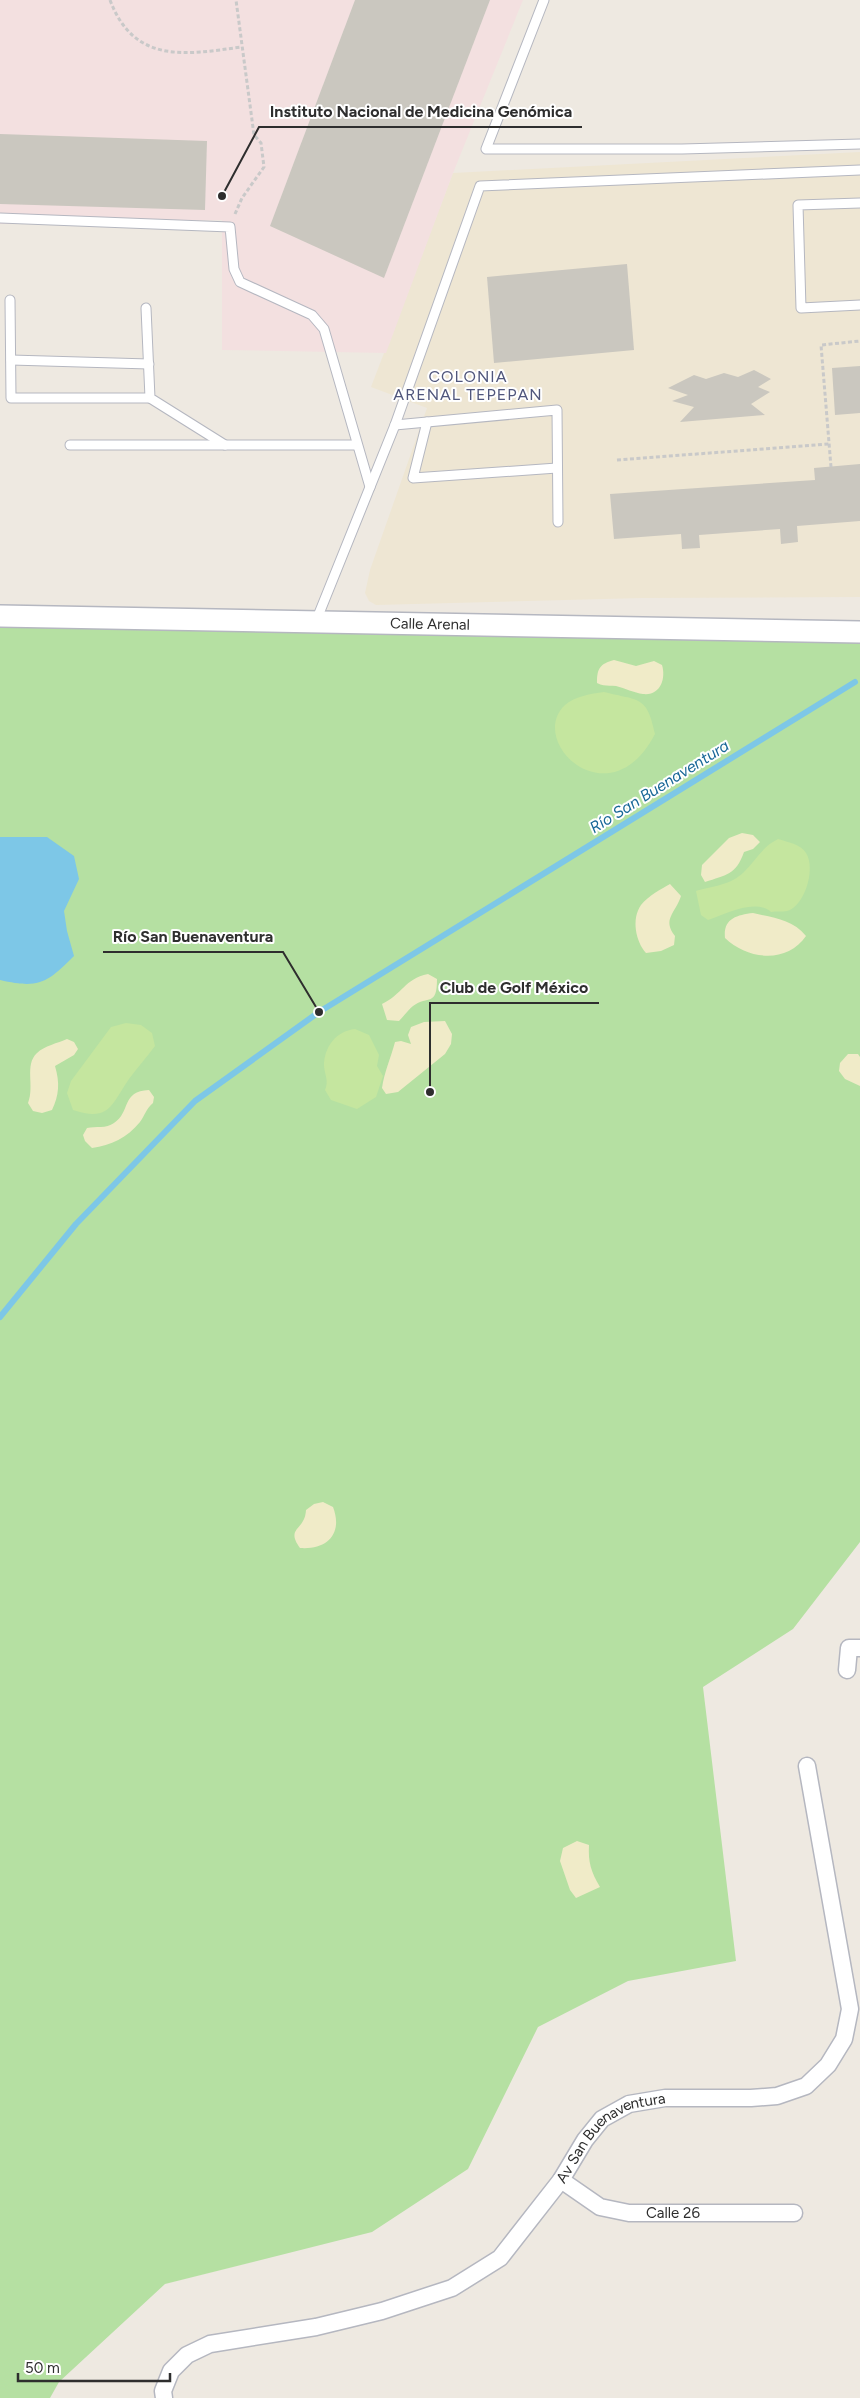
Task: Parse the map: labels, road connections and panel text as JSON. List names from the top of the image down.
{
  "streets": {
    "street": ["Calle Arenal", "Av San Buenaventura", "Calle 26"]
  },
  "crossings": [
    ["Av San Buenaventura", "Calle 26"]
  ],
  "districts": ["COLONIA ARENAL TEPEPAN"],
  "water": ["Río San Buenaventura"],
  "places": ["Instituto Nacional de Medicina Genómica", "Río San Buenaventura", "Club de Golf México"],
  "scale_bar": "50 m"
}
